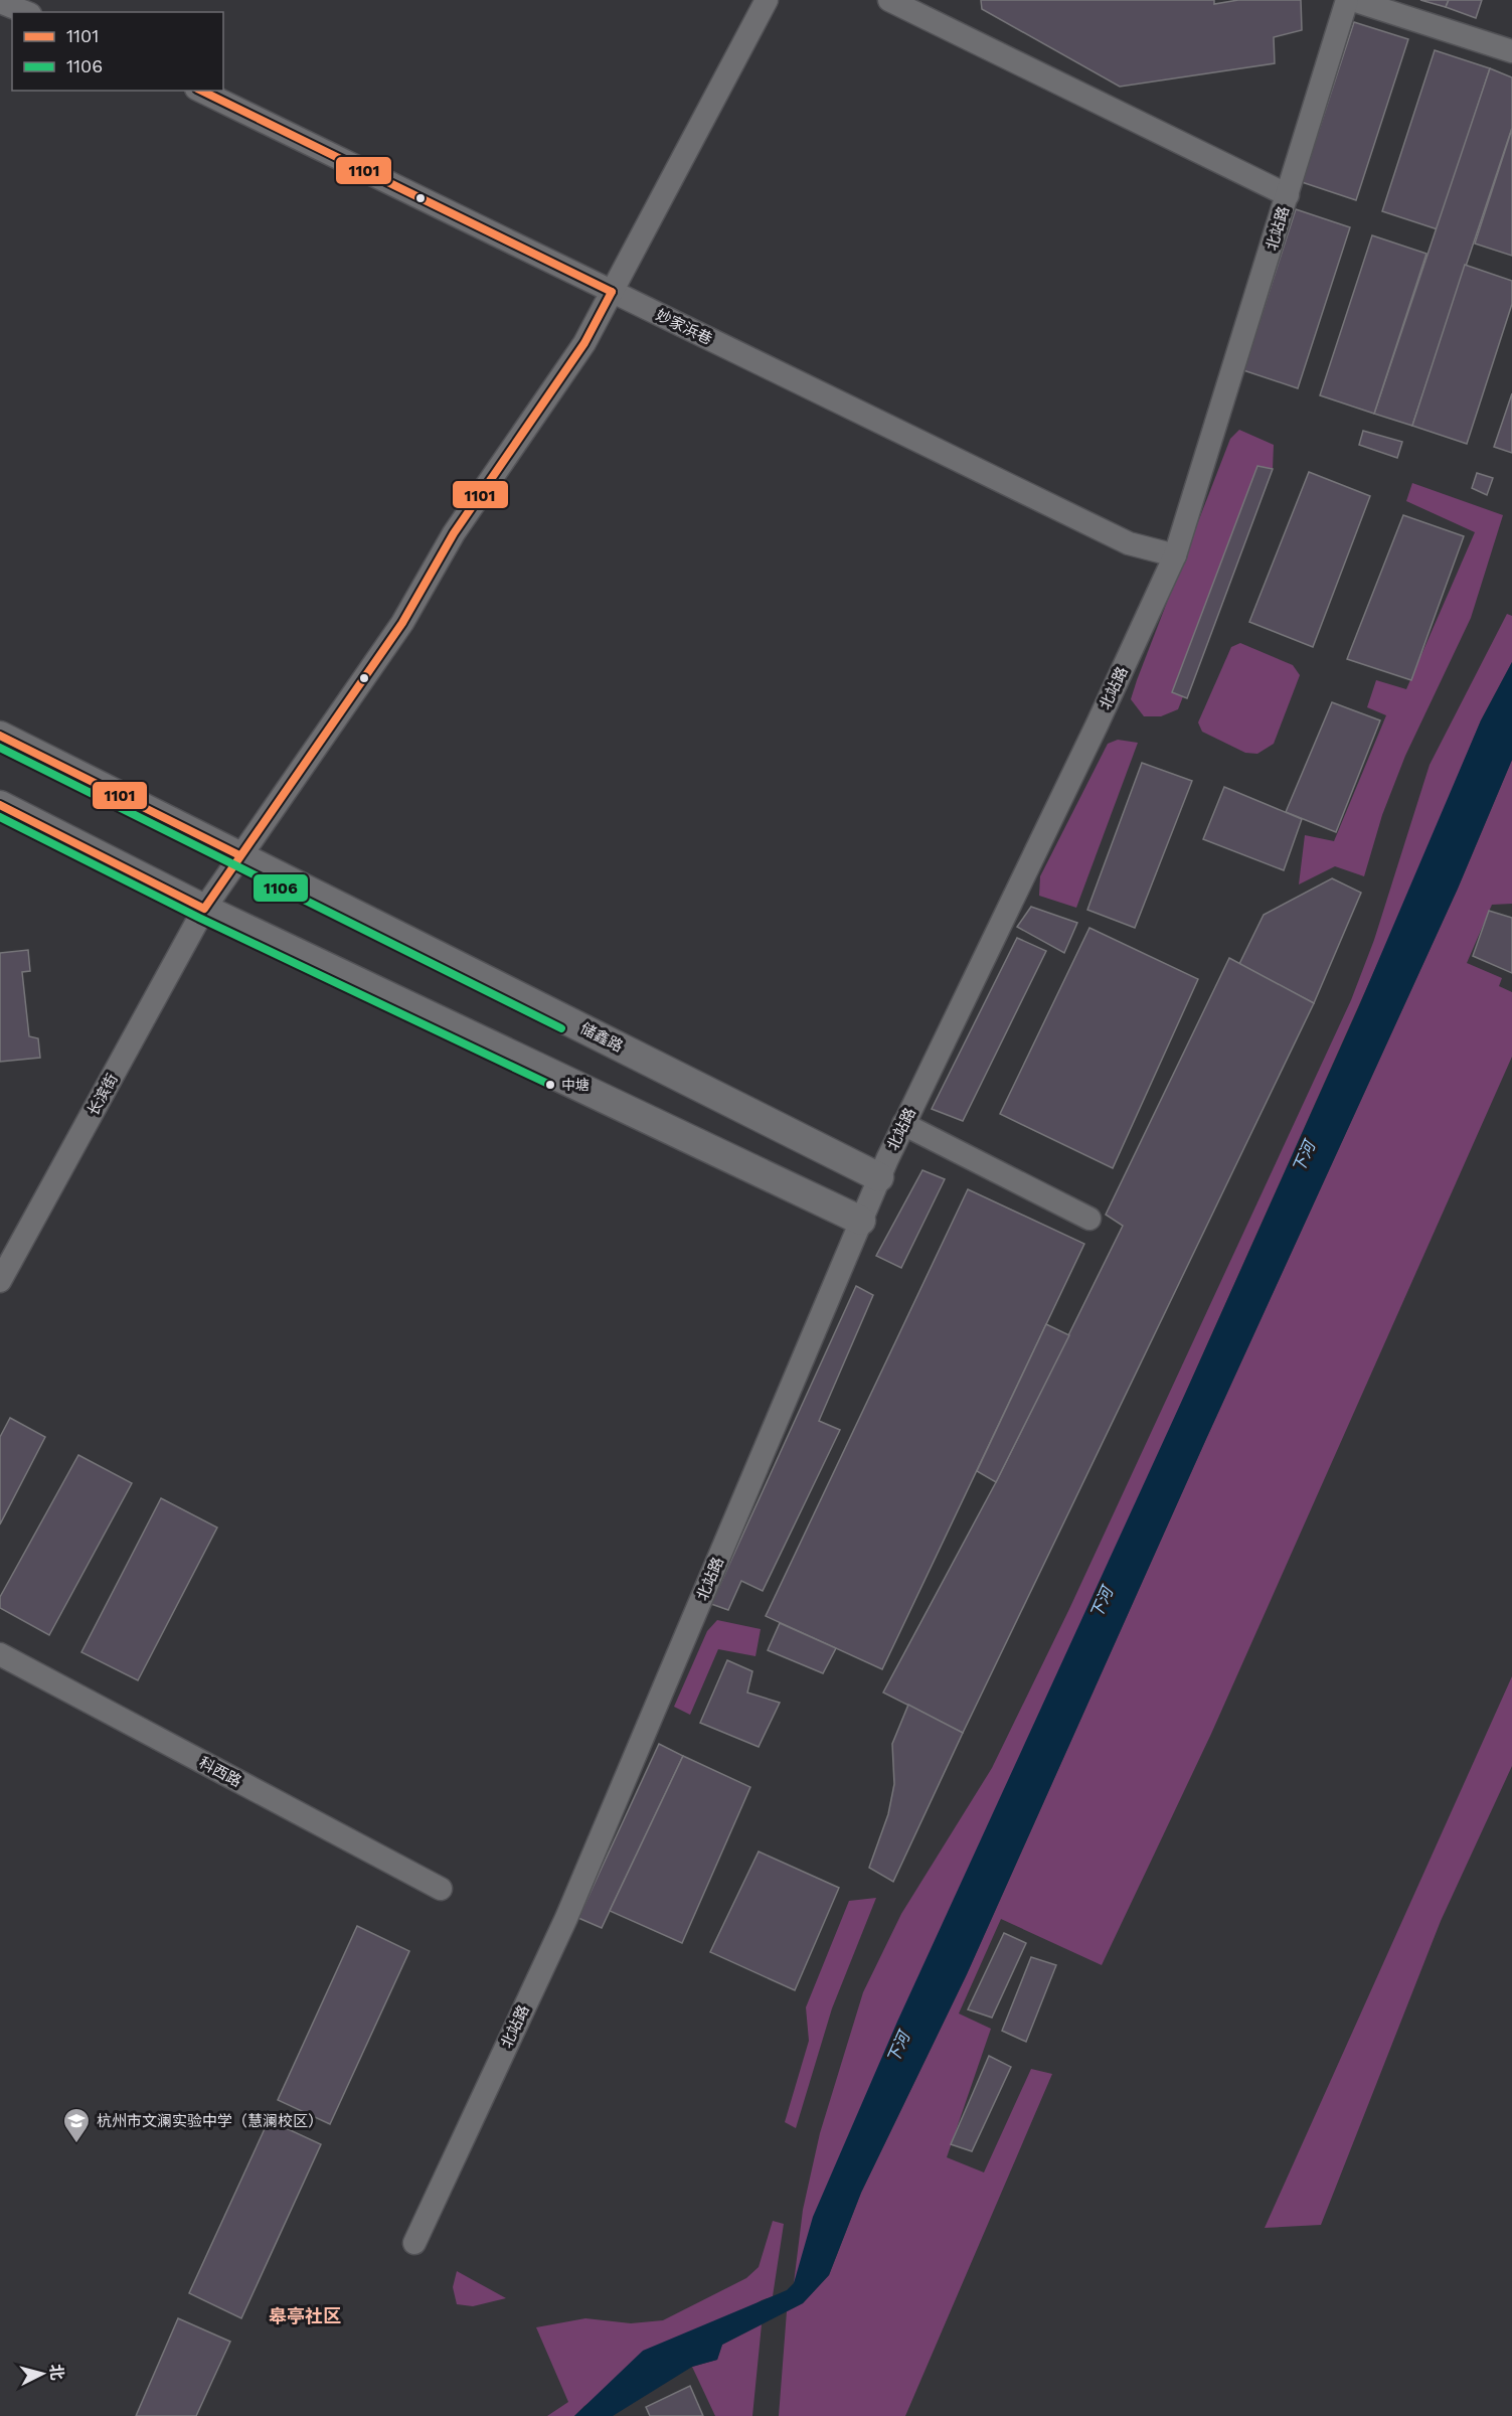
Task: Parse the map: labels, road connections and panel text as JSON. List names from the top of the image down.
{
  "streets": {
    "street": [
      "北站路",
      "妙家浜巷",
      "储鑫路",
      "长滨街",
      "科西路"
    ]
  },
  "crossings": [
    ["北站路", "妙家浜巷"],
    ["北站路", "储鑫路"],
    ["妙家浜巷", "长滨街"],
    ["储鑫路", "长滨街"]
  ],
  "districts": ["皋亭社区"],
  "water": ["下河"],
  "places": {
    "other": ["中塘"],
    "school or university": ["杭州市文澜实验中学（慧澜校区）"]
  },
  "lines": ["transit line 1101", "transit line 1106"],
  "legend": ["1101", "1106"],
  "north": "right"
}
